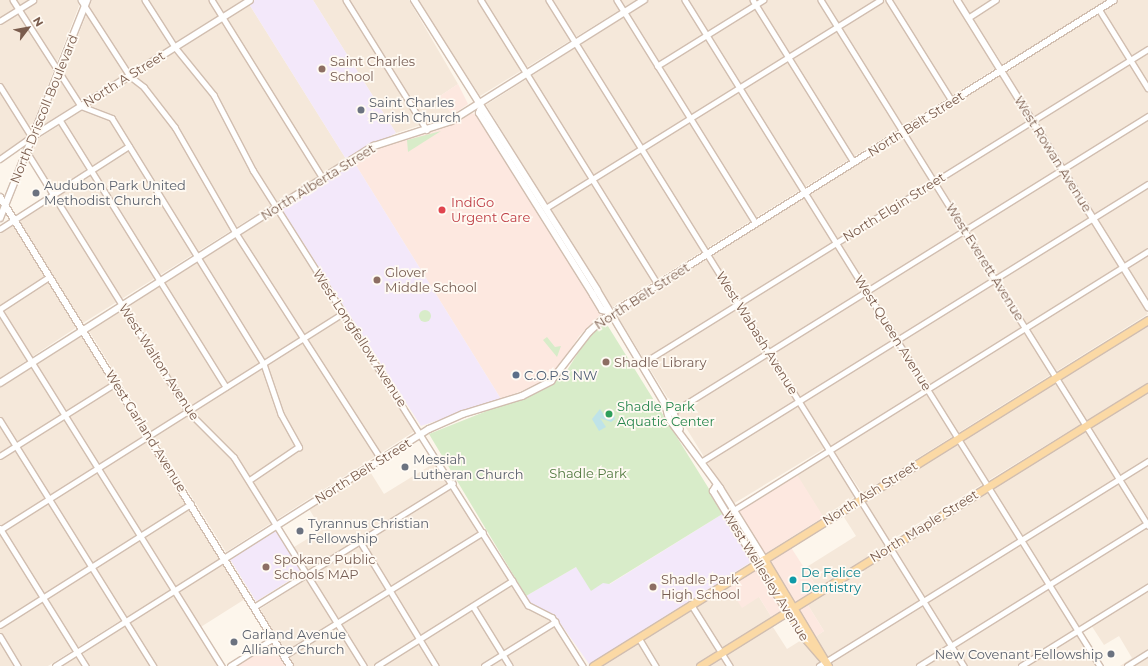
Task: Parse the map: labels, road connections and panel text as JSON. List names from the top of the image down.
{
  "streets": {
    "main road": ["North Ash Street", "North Maple Street", "West Wellesley Avenue"],
    "street": [
      "North A Street",
      "North Driscoll Boulevard",
      "North Belt Street",
      "West Rowan Avenue",
      "North Alberta Street",
      "North Elgin Street",
      "West Everett Avenue",
      "West Wabash Avenue",
      "West Queen Avenue",
      "West Longfellow Avenue",
      "West Walton Avenue",
      "West Garland Avenue"
    ]
  },
  "crossings": [
    ["North A Street", "North Driscoll Boulevard"],
    ["North A Street", "West Longfellow Avenue"],
    ["North Driscoll Boulevard", "West Walton Avenue"],
    ["North Driscoll Boulevard", "West Garland Avenue"],
    ["North Belt Street", "West Rowan Avenue"],
    ["North Belt Street", "West Everett Avenue"],
    ["North Belt Street", "West Wabash Avenue"],
    ["North Belt Street", "West Queen Avenue"],
    ["North Belt Street", "West Longfellow Avenue"],
    ["North Belt Street", "West Walton Avenue"],
    ["North Belt Street", "West Garland Avenue"],
    ["North Belt Street", "West Wellesley Avenue"],
    ["West Rowan Avenue", "North Elgin Street"],
    ["North Alberta Street", "West Wabash Avenue"],
    ["North Alberta Street", "West Longfellow Avenue"],
    ["North Alberta Street", "West Walton Avenue"],
    ["North Alberta Street", "West Garland Avenue"],
    ["North Alberta Street", "West Wellesley Avenue"],
    ["North Elgin Street", "West Everett Avenue"],
    ["North Elgin Street", "West Wabash Avenue"],
    ["North Elgin Street", "West Queen Avenue"],
    ["North Elgin Street", "West Wellesley Avenue"],
    ["West Everett Avenue", "North Ash Street"],
    ["West Everett Avenue", "North Maple Street"],
    ["West Wabash Avenue", "North Ash Street"],
    ["West Wabash Avenue", "North Maple Street"],
    ["West Queen Avenue", "North Ash Street"],
    ["West Queen Avenue", "North Maple Street"],
    ["North Ash Street", "West Wellesley Avenue"],
    ["North Maple Street", "West Wellesley Avenue"]
  ],
  "parks": ["Shadle Park"],
  "places": [
    "Saint Charles School",
    "Saint Charles Parish Church",
    "Audubon Park United Methodist Church",
    "IndiGo Urgent Care",
    "Glover Middle School",
    "Shadle Library",
    "C.O.P.S NW",
    "Shadle Park Aquatic Center",
    "Messiah Lutheran Church",
    "Tyrannus Christian Fellowship",
    "Spokane Public Schools MAP",
    "De Felice Dentistry",
    "Shadle Park High School",
    "Garland Avenue Alliance Church",
    "New Covenant Fellowship"
  ],
  "north": "top right"
}
